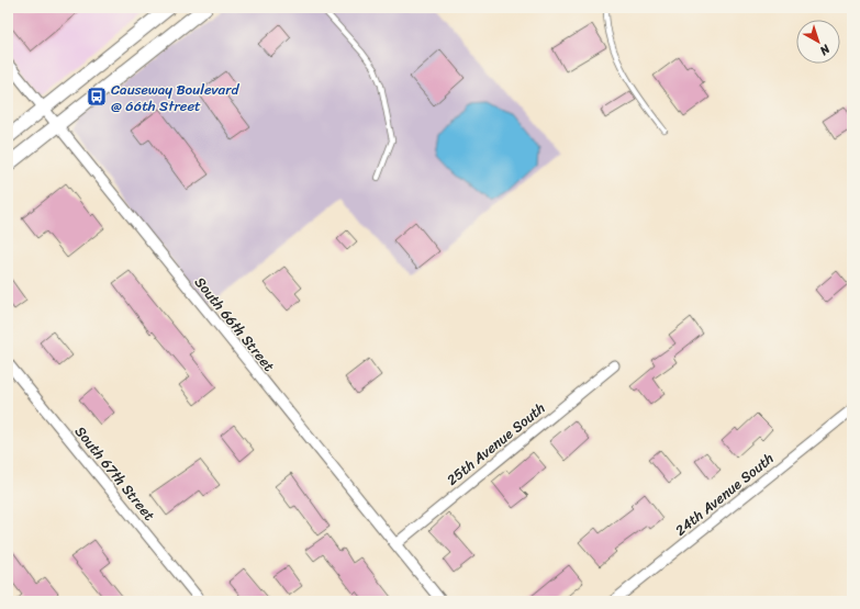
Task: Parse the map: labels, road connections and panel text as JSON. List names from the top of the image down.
{
  "streets": {
    "street": [
      "South 66th Street",
      "25th Avenue South",
      "South 67th Street",
      "24th Avenue South"
    ]
  },
  "crossings": [
    ["South 66th Street", "25th Avenue South"]
  ],
  "places": {
    "bus stop": ["Causeway Boulevard @ 66th Street"]
  },
  "north": "bottom right"
}
